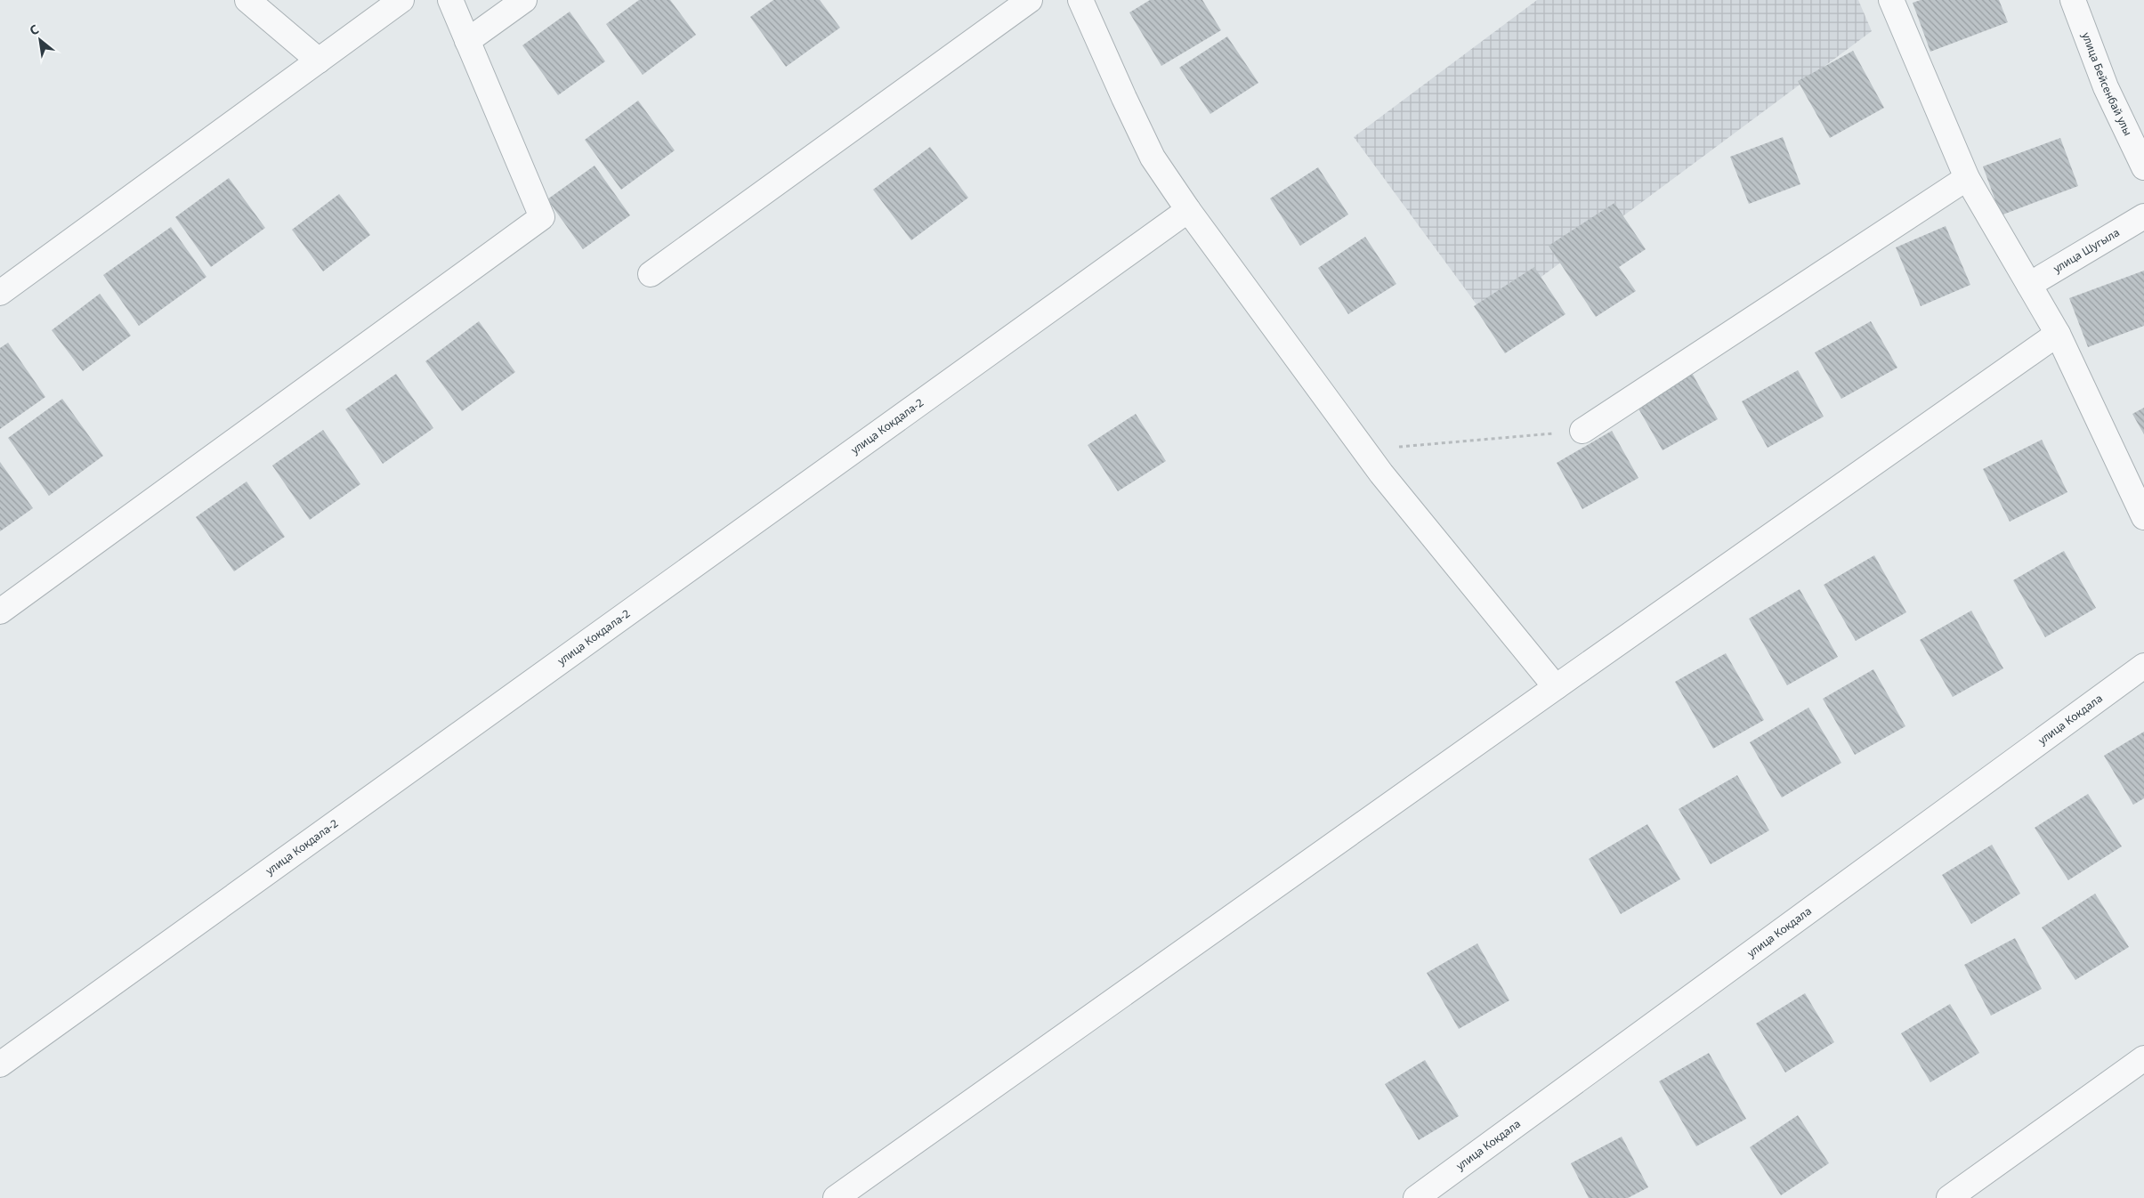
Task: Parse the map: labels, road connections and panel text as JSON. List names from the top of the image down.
{
  "streets": {
    "street": [
      "улица Бейсенбай улы",
      "улица Шугыла",
      "улица Кокдала-2",
      "улица Кокдала"
    ]
  },
  "north": "top left"
}
